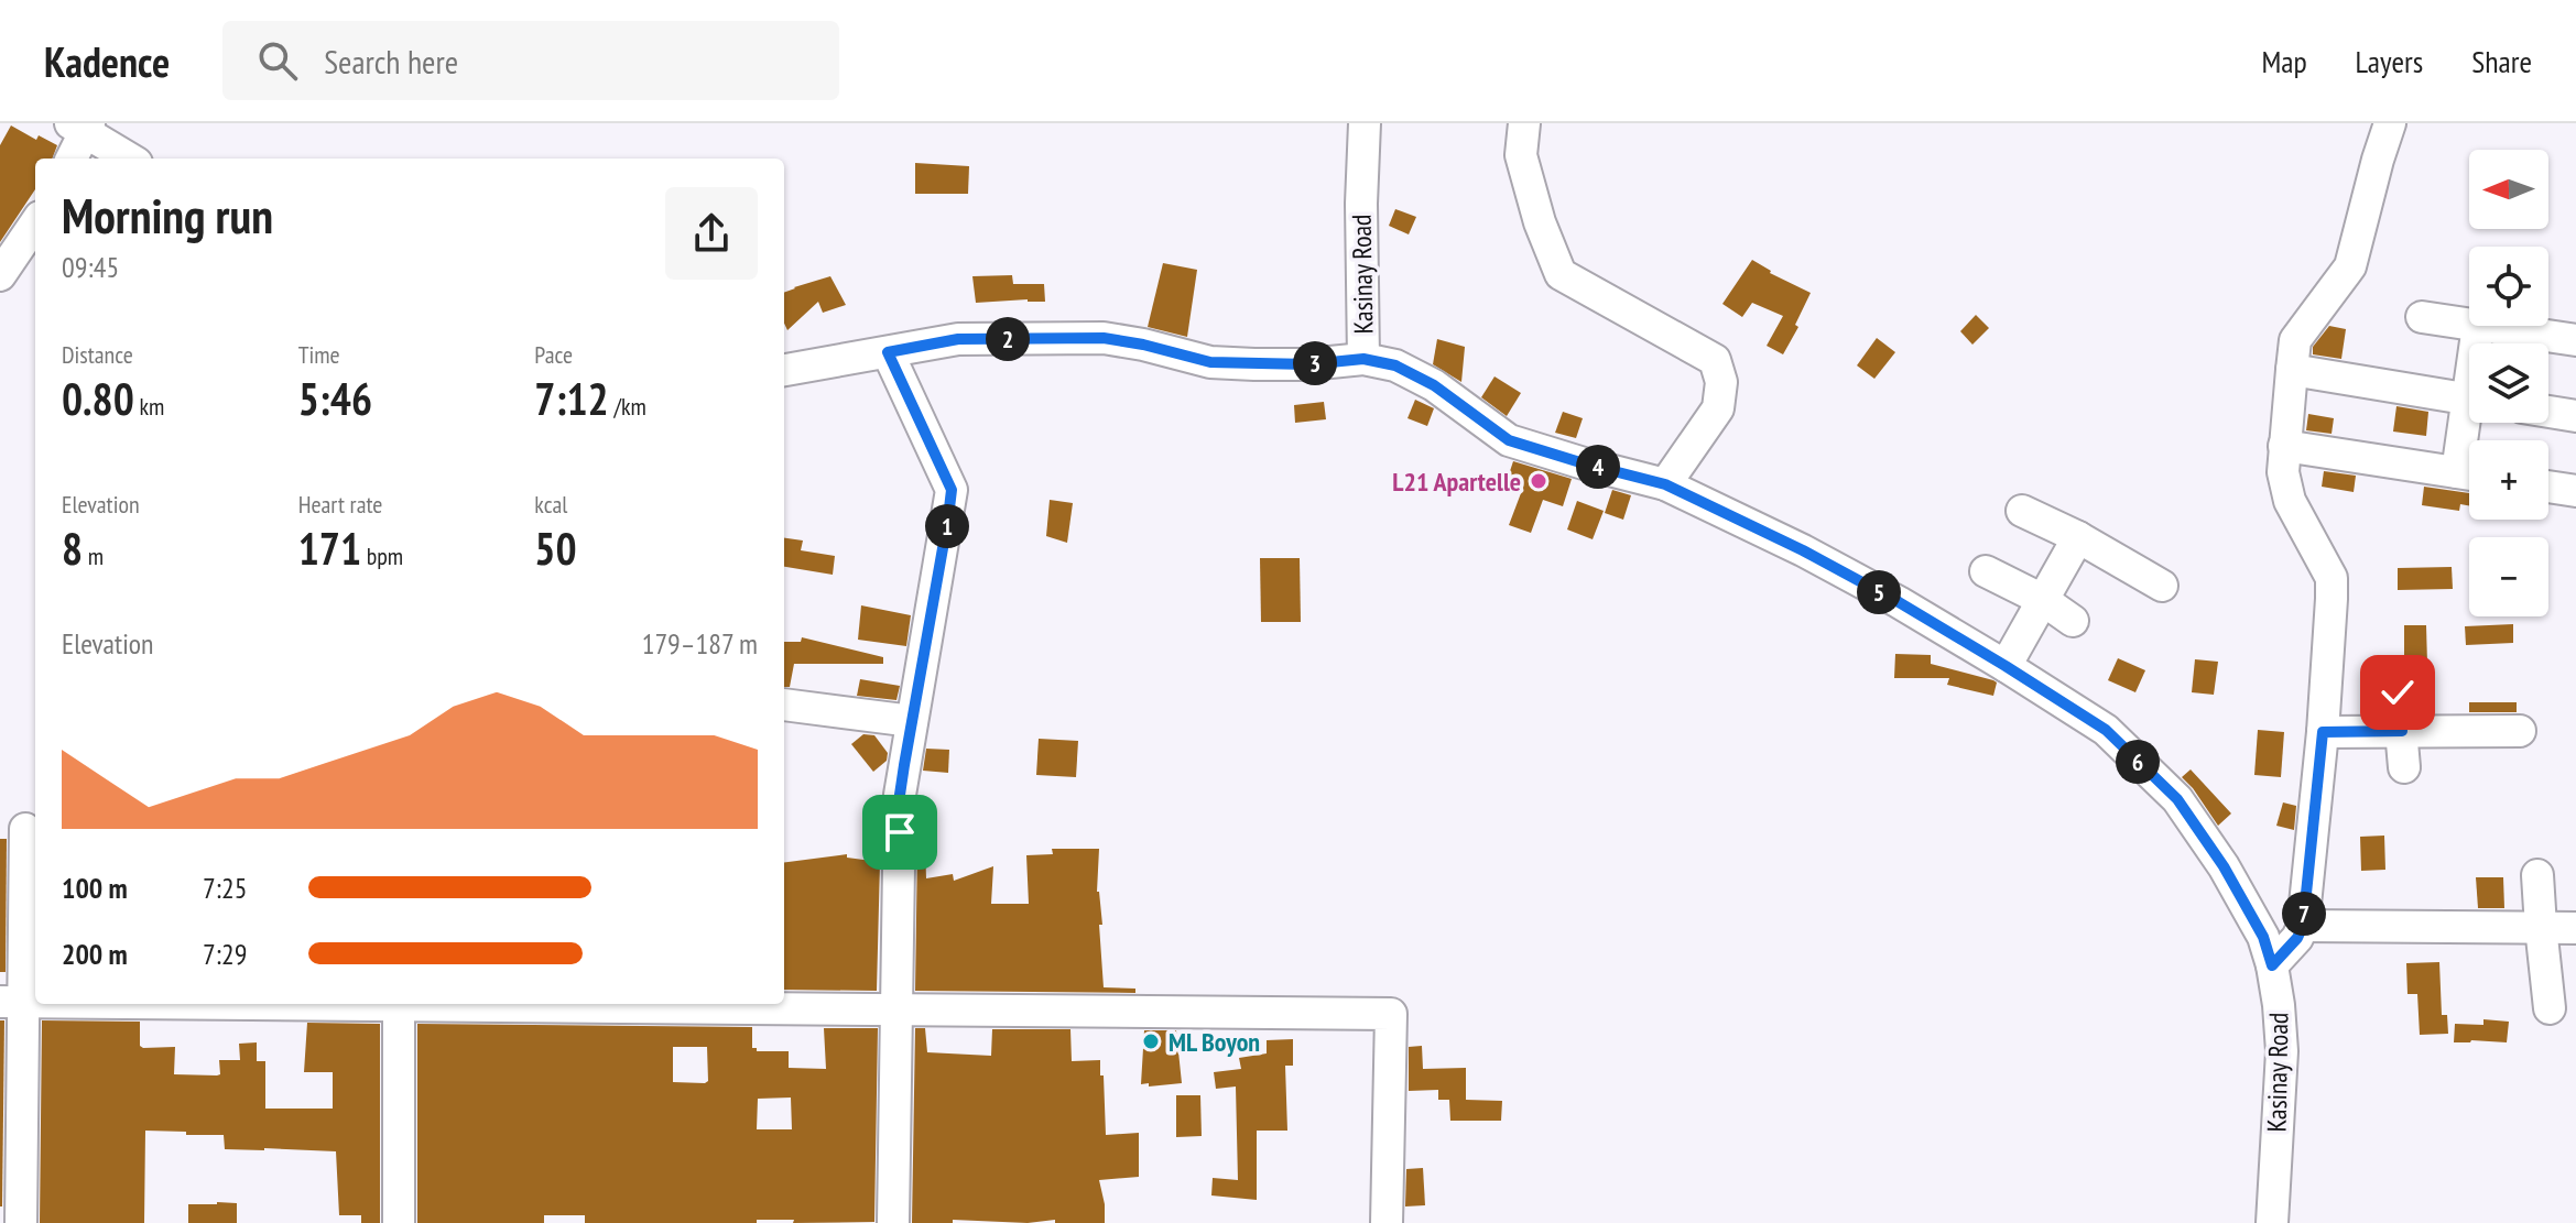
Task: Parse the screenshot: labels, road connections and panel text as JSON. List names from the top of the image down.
{
  "streets": {
    "street": ["Kasinay Road"]
  },
  "places": ["L21 Apartelle", "ML Boyon"],
  "north": "left",
  "page": {
    "header": "Kadence",
    "search": "Search here",
    "nav": ["Map", "Layers", "Share"],
    "map_buttons": ["+", "−"],
    "heading": ["Morning run", "09:45"],
    "stats": [
      ["Distance", "0.80 km"],
      ["Time", "5:46"],
      ["Pace", "7:12 /km"],
      ["Elevation", "8 m"],
      ["Heart rate", "171 bpm"],
      ["kcal", "50"]
    ],
    "pins": [
      "2",
      "3",
      "4",
      "1",
      "5",
      "6",
      "7"
    ],
    "chart": ["Elevation", "179–187 m"],
    "list": [
      {
        "name": "100 m",
        "note": "7:25"
      },
      {
        "name": "200 m",
        "note": "7:29"
      }
    ]
  }
}
